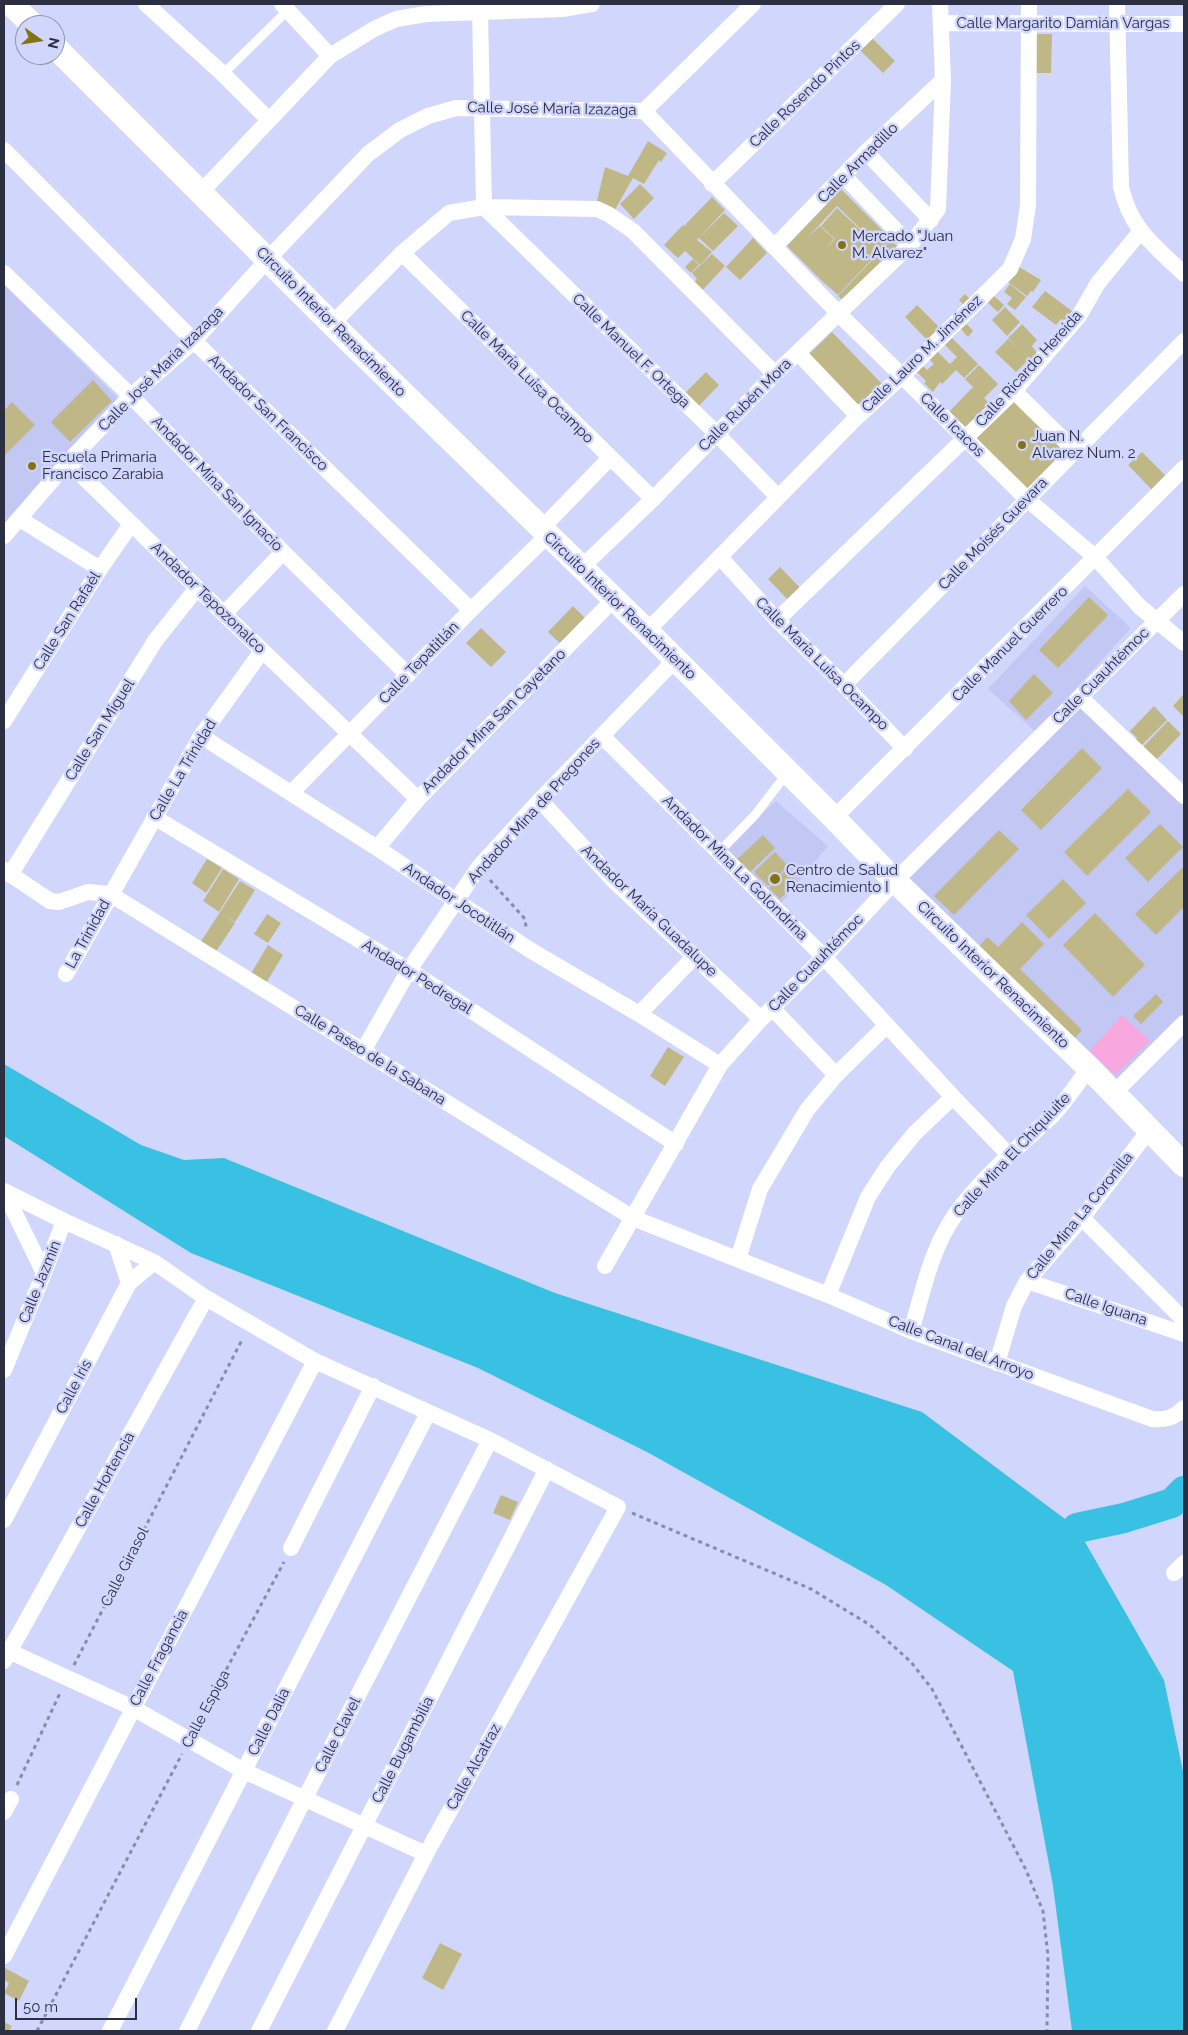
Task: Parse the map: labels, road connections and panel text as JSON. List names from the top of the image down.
{
  "streets": {
    "main road": ["Circuito Interior Renacimiento"],
    "street": [
      "Calle Margarito Damián Vargas",
      "Calle Rosendo Pintos",
      "Calle José María Izazaga",
      "Calle Armadillo",
      "Calle Manuel F. Ortega",
      "Calle Lauro M. Jiménez",
      "Calle Ricardo Hereida",
      "Calle María Luisa Ocampo",
      "Calle Rubén Mora",
      "Andador San Francisco",
      "Calle Icacos",
      "Andador Mina San Ignacio",
      "Calle Moisés Guevara",
      "Andador Tepozonalco",
      "Calle San Rafaél",
      "Calle Manuel Guerrero",
      "Calle Tepatitlán",
      "Calle Cuauhtémoc",
      "Andador Mina San Cayetano",
      "Calle San Miguel",
      "Calle La Trinidad",
      "Andador Mina de Pregones",
      "Andador Mina La Golondrina",
      "Andador Jocotitlán",
      "Andador María Guadalupe",
      "La Trinidad",
      "Andador Pedregal",
      "Calle Paseo de la Sabana",
      "Calle Mina El Chiquiuite",
      "Calle Mina La Coronilla",
      "Calle Jazmín",
      "Calle Iguana",
      "Calle Canal del Arroyo",
      "Calle Iris",
      "Calle Hortencia",
      "Calle Fragancia",
      "Calle Dalia",
      "Calle Clavel",
      "Calle Bugambilia",
      "Calle Alcatraz"
    ],
    "path": ["Calle Girasol", "Calle Espiga"]
  },
  "crossings": [
    ["Calle Margarito Damián Vargas", "Calle Lauro M. Jiménez"],
    ["Calle Margarito Damián Vargas", "Calle Rubén Mora"],
    ["Calle Rosendo Pintos", "Calle Icacos"],
    ["Calle José María Izazaga", "Circuito Interior Renacimiento"],
    ["Calle José María Izazaga", "Andador San Francisco"],
    ["Calle José María Izazaga", "Calle Icacos"],
    ["Calle José María Izazaga", "Andador Mina San Ignacio"],
    ["Calle José María Izazaga", "Andador Tepozonalco"],
    ["Calle Armadillo", "Calle Rubén Mora"],
    ["Calle Armadillo", "Calle Icacos"],
    ["Circuito Interior Renacimiento", "Calle Lauro M. Jiménez"],
    ["Circuito Interior Renacimiento", "Calle Rubén Mora"],
    ["Circuito Interior Renacimiento", "Calle Manuel Guerrero"],
    ["Circuito Interior Renacimiento", "Calle Tepatitlán"],
    ["Circuito Interior Renacimiento", "Calle Cuauhtémoc"],
    ["Circuito Interior Renacimiento", "Andador Mina San Cayetano"],
    ["Circuito Interior Renacimiento", "Andador Mina de Pregones"],
    ["Circuito Interior Renacimiento", "Calle Mina El Chiquiuite"],
    ["Circuito Interior Renacimiento", "Calle Mina La Coronilla"],
    ["Calle Manuel F. Ortega", "Calle Lauro M. Jiménez"],
    ["Calle Manuel F. Ortega", "Calle Rubén Mora"],
    ["Calle Lauro M. Jiménez", "Calle María Luisa Ocampo"],
    ["Calle Lauro M. Jiménez", "Calle Icacos"],
    ["Calle Ricardo Hereida", "Calle María Luisa Ocampo"],
    ["Calle Ricardo Hereida", "Calle Icacos"],
    ["Calle María Luisa Ocampo", "Calle Rubén Mora"],
    ["Calle María Luisa Ocampo", "Calle Moisés Guevara"],
    ["Calle María Luisa Ocampo", "Calle Manuel Guerrero"],
    ["Calle María Luisa Ocampo", "Calle Tepatitlán"],
    ["Calle Rubén Mora", "Calle Icacos"],
    ["Andador San Francisco", "Calle Tepatitlán"],
    ["Calle Icacos", "Calle Moisés Guevara"],
    ["Calle Icacos", "Calle Manuel Guerrero"],
    ["Calle Icacos", "Calle Cuauhtémoc"],
    ["Andador Mina San Ignacio", "Calle Tepatitlán"],
    ["Andador Tepozonalco", "Calle San Rafaél"],
    ["Andador Tepozonalco", "Calle Tepatitlán"],
    ["Andador Tepozonalco", "Andador Mina San Cayetano"],
    ["Andador Tepozonalco", "Calle San Miguel"],
    ["Andador Tepozonalco", "Calle La Trinidad"],
    ["Calle Tepatitlán", "Andador Jocotitlán"],
    ["Calle Cuauhtémoc", "Andador Mina La Golondrina"],
    ["Calle Cuauhtémoc", "Andador Jocotitlán"],
    ["Calle Cuauhtémoc", "Andador María Guadalupe"],
    ["Calle Cuauhtémoc", "Andador Pedregal"],
    ["Calle Cuauhtémoc", "Calle Paseo de la Sabana"],
    ["Andador Mina San Cayetano", "Andador Jocotitlán"],
    ["Calle San Miguel", "Calle Paseo de la Sabana"],
    ["Calle La Trinidad", "Andador Jocotitlán"],
    ["Calle La Trinidad", "La Trinidad"],
    ["Calle La Trinidad", "Andador Pedregal"],
    ["Calle La Trinidad", "Calle Paseo de la Sabana"],
    ["Andador Mina de Pregones", "Andador Mina La Golondrina"],
    ["Andador Mina de Pregones", "Andador Jocotitlán"],
    ["Andador Mina de Pregones", "Andador María Guadalupe"],
    ["Andador Mina de Pregones", "Andador Pedregal"],
    ["Andador Mina de Pregones", "Calle Paseo de la Sabana"],
    ["Andador Mina La Golondrina", "Calle Mina El Chiquiuite"],
    ["La Trinidad", "Calle Paseo de la Sabana"],
    ["Calle Paseo de la Sabana", "Calle Canal del Arroyo"],
    ["Calle Mina El Chiquiuite", "Calle Canal del Arroyo"],
    ["Calle Mina La Coronilla", "Calle Iguana"],
    ["Calle Mina La Coronilla", "Calle Canal del Arroyo"]
  ],
  "places": [
    "Mercado \"Juan M. Alvarez\"",
    "Juan N. Alvarez Num. 2",
    "Escuela Primaria Francisco Zarabia",
    "Centro de Salud Renacimiento I"
  ],
  "scale_bar": "50 m",
  "north": "right"
}
